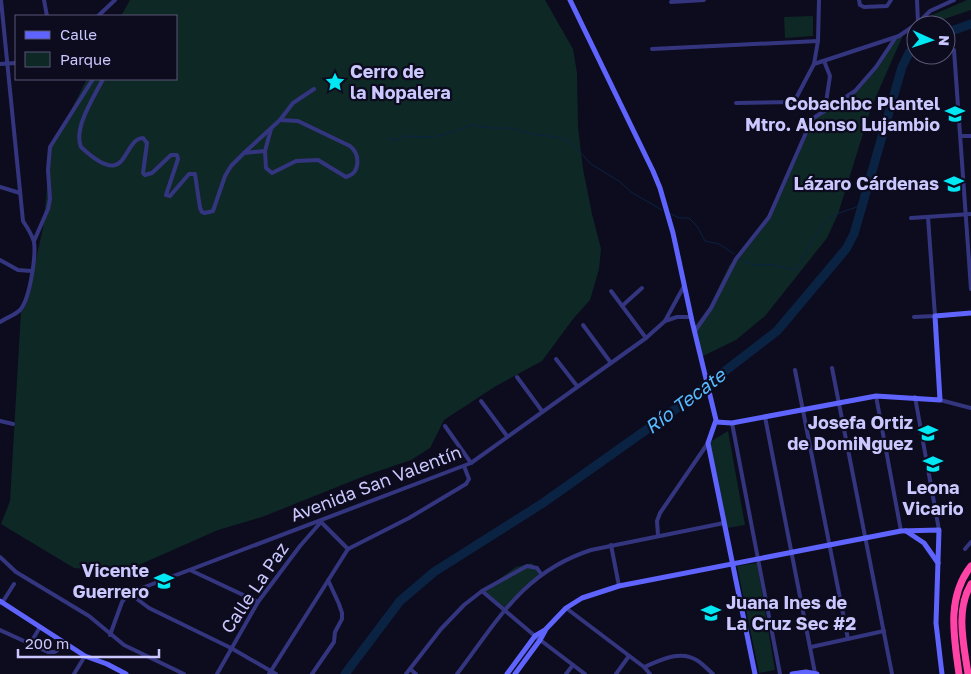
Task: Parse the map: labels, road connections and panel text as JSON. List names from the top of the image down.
{
  "streets": {
    "street": ["Avenida San Valentín", "Calle La Paz"]
  },
  "crossings": [
    ["Avenida San Valentín", "Calle La Paz"]
  ],
  "water": ["Río Tecate"],
  "places": {
    "place": ["Cerro de la Nopalera"],
    "school or university": [
      "Cobachbc Plantel Mtro. Alonso Lujambio",
      "Lázaro Cárdenas",
      "Josefa Ortiz de DomiNguez",
      "Leona Vicario",
      "Vicente Guerrero",
      "Juana Ines de La Cruz Sec #2"
    ]
  },
  "legend": ["Calle", "Parque"],
  "scale_bar": "200 m",
  "north": "right"
}
